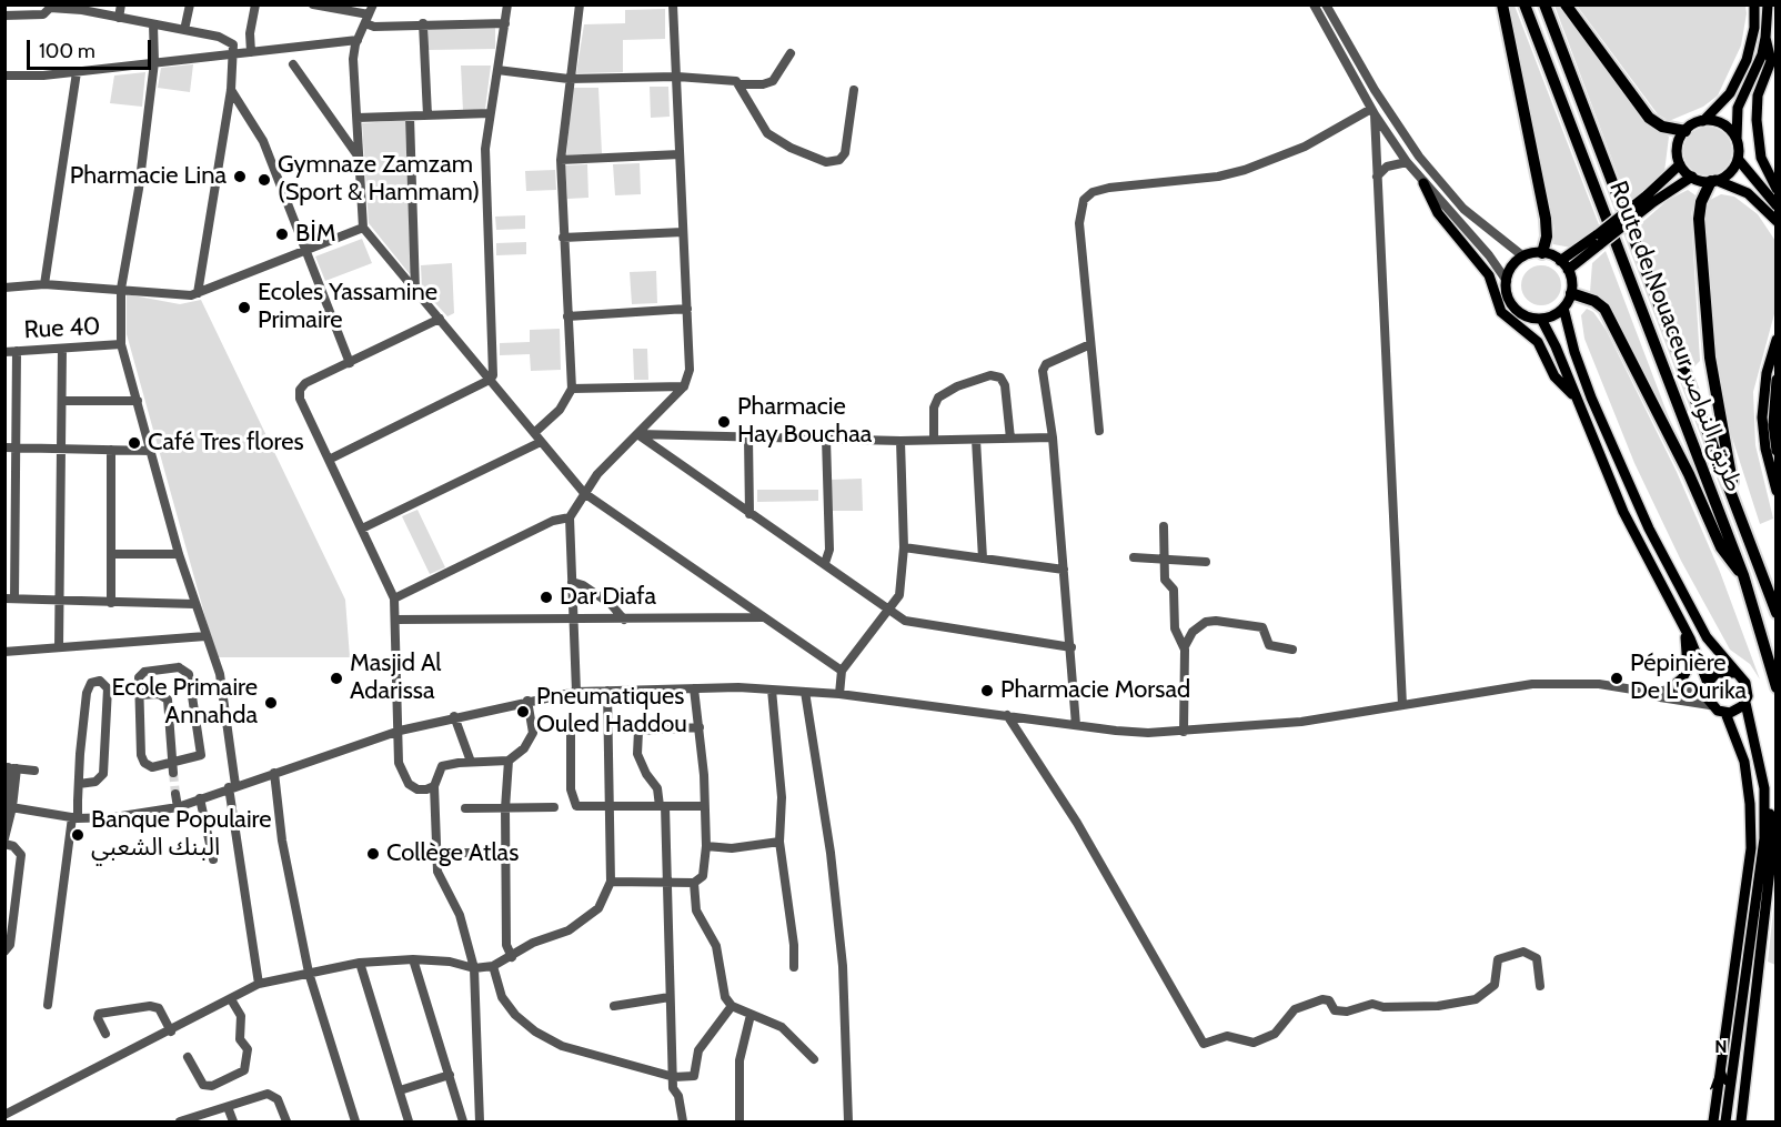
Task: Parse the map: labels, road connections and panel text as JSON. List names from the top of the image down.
{
  "streets": {
    "highway": ["Route de Nouaceur طريق النواصر"],
    "street": ["Rue 40"]
  },
  "places": [
    "Pharmacie Lina",
    "Gymnaze Zamzam (Sport & Hammam)",
    "BİM",
    "Ecoles Yassamine Primaire",
    "Pharmacie Hay Bouchaa",
    "Café Tres flores",
    "Dar Diafa",
    "Masjid Al Adarissa",
    "Pépinière De L'Ourika",
    "Pharmacie Morsad",
    "Ecole Primaire Annahda",
    "Pneumatiques Ouled Haddou",
    "Banque Populaire البنك الشعبي",
    "Collège Atlas"
  ],
  "scale_bar": "100 m",
  "north": "top"
}
